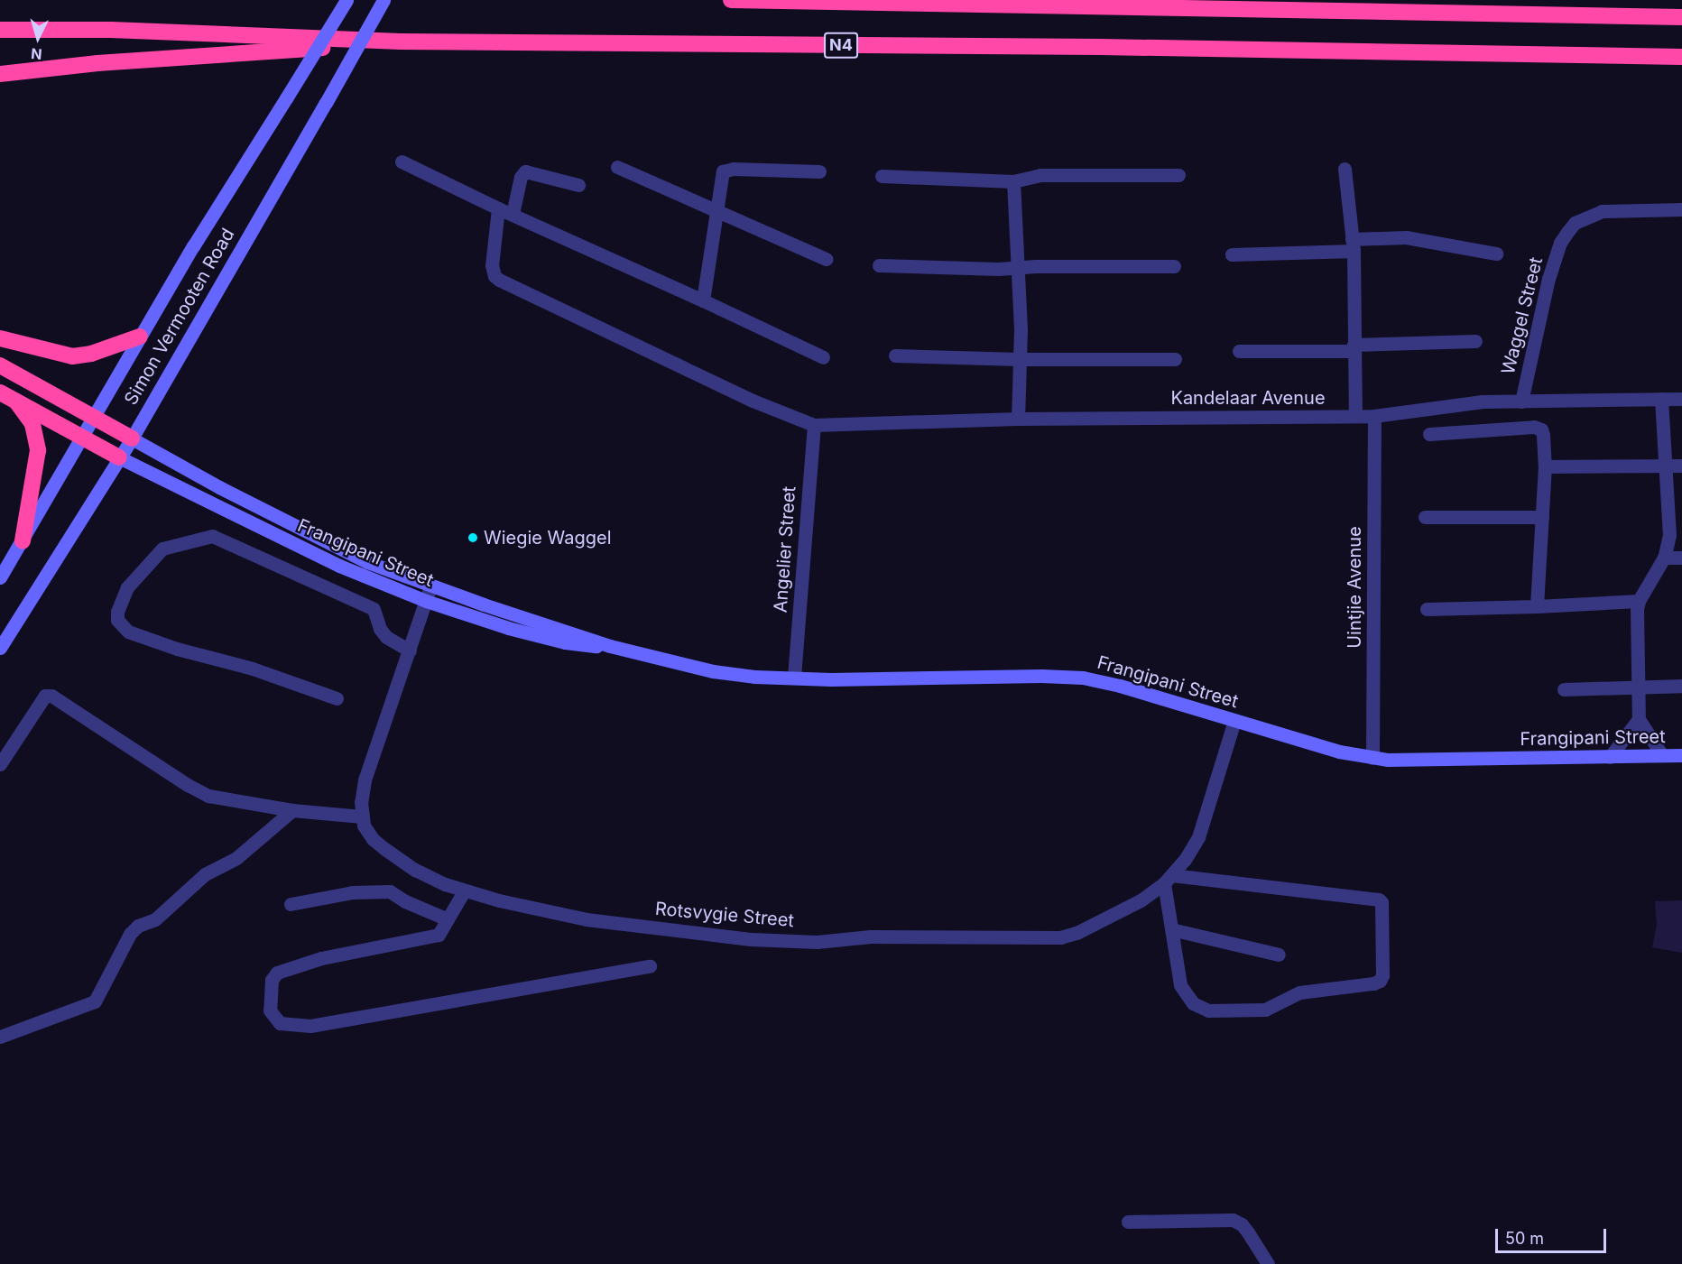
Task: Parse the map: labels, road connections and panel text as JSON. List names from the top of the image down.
{
  "streets": {
    "highway": ["N4"],
    "street": [
      "Waggel Street",
      "Simon Vermooten Road",
      "Kandelaar Avenue",
      "Angelier Street",
      "Frangipani Street",
      "Uintjie Avenue",
      "Rotsvygie Street"
    ]
  },
  "crossings": [
    ["Waggel Street", "Kandelaar Avenue"],
    ["Simon Vermooten Road", "Frangipani Street"],
    ["Kandelaar Avenue", "Angelier Street"],
    ["Kandelaar Avenue", "Uintjie Avenue"],
    ["Angelier Street", "Frangipani Street"],
    ["Frangipani Street", "Uintjie Avenue"],
    ["Frangipani Street", "Rotsvygie Street"]
  ],
  "places": ["Wiegie Waggel"],
  "scale_bar": "50 m",
  "north": "bottom"
}
